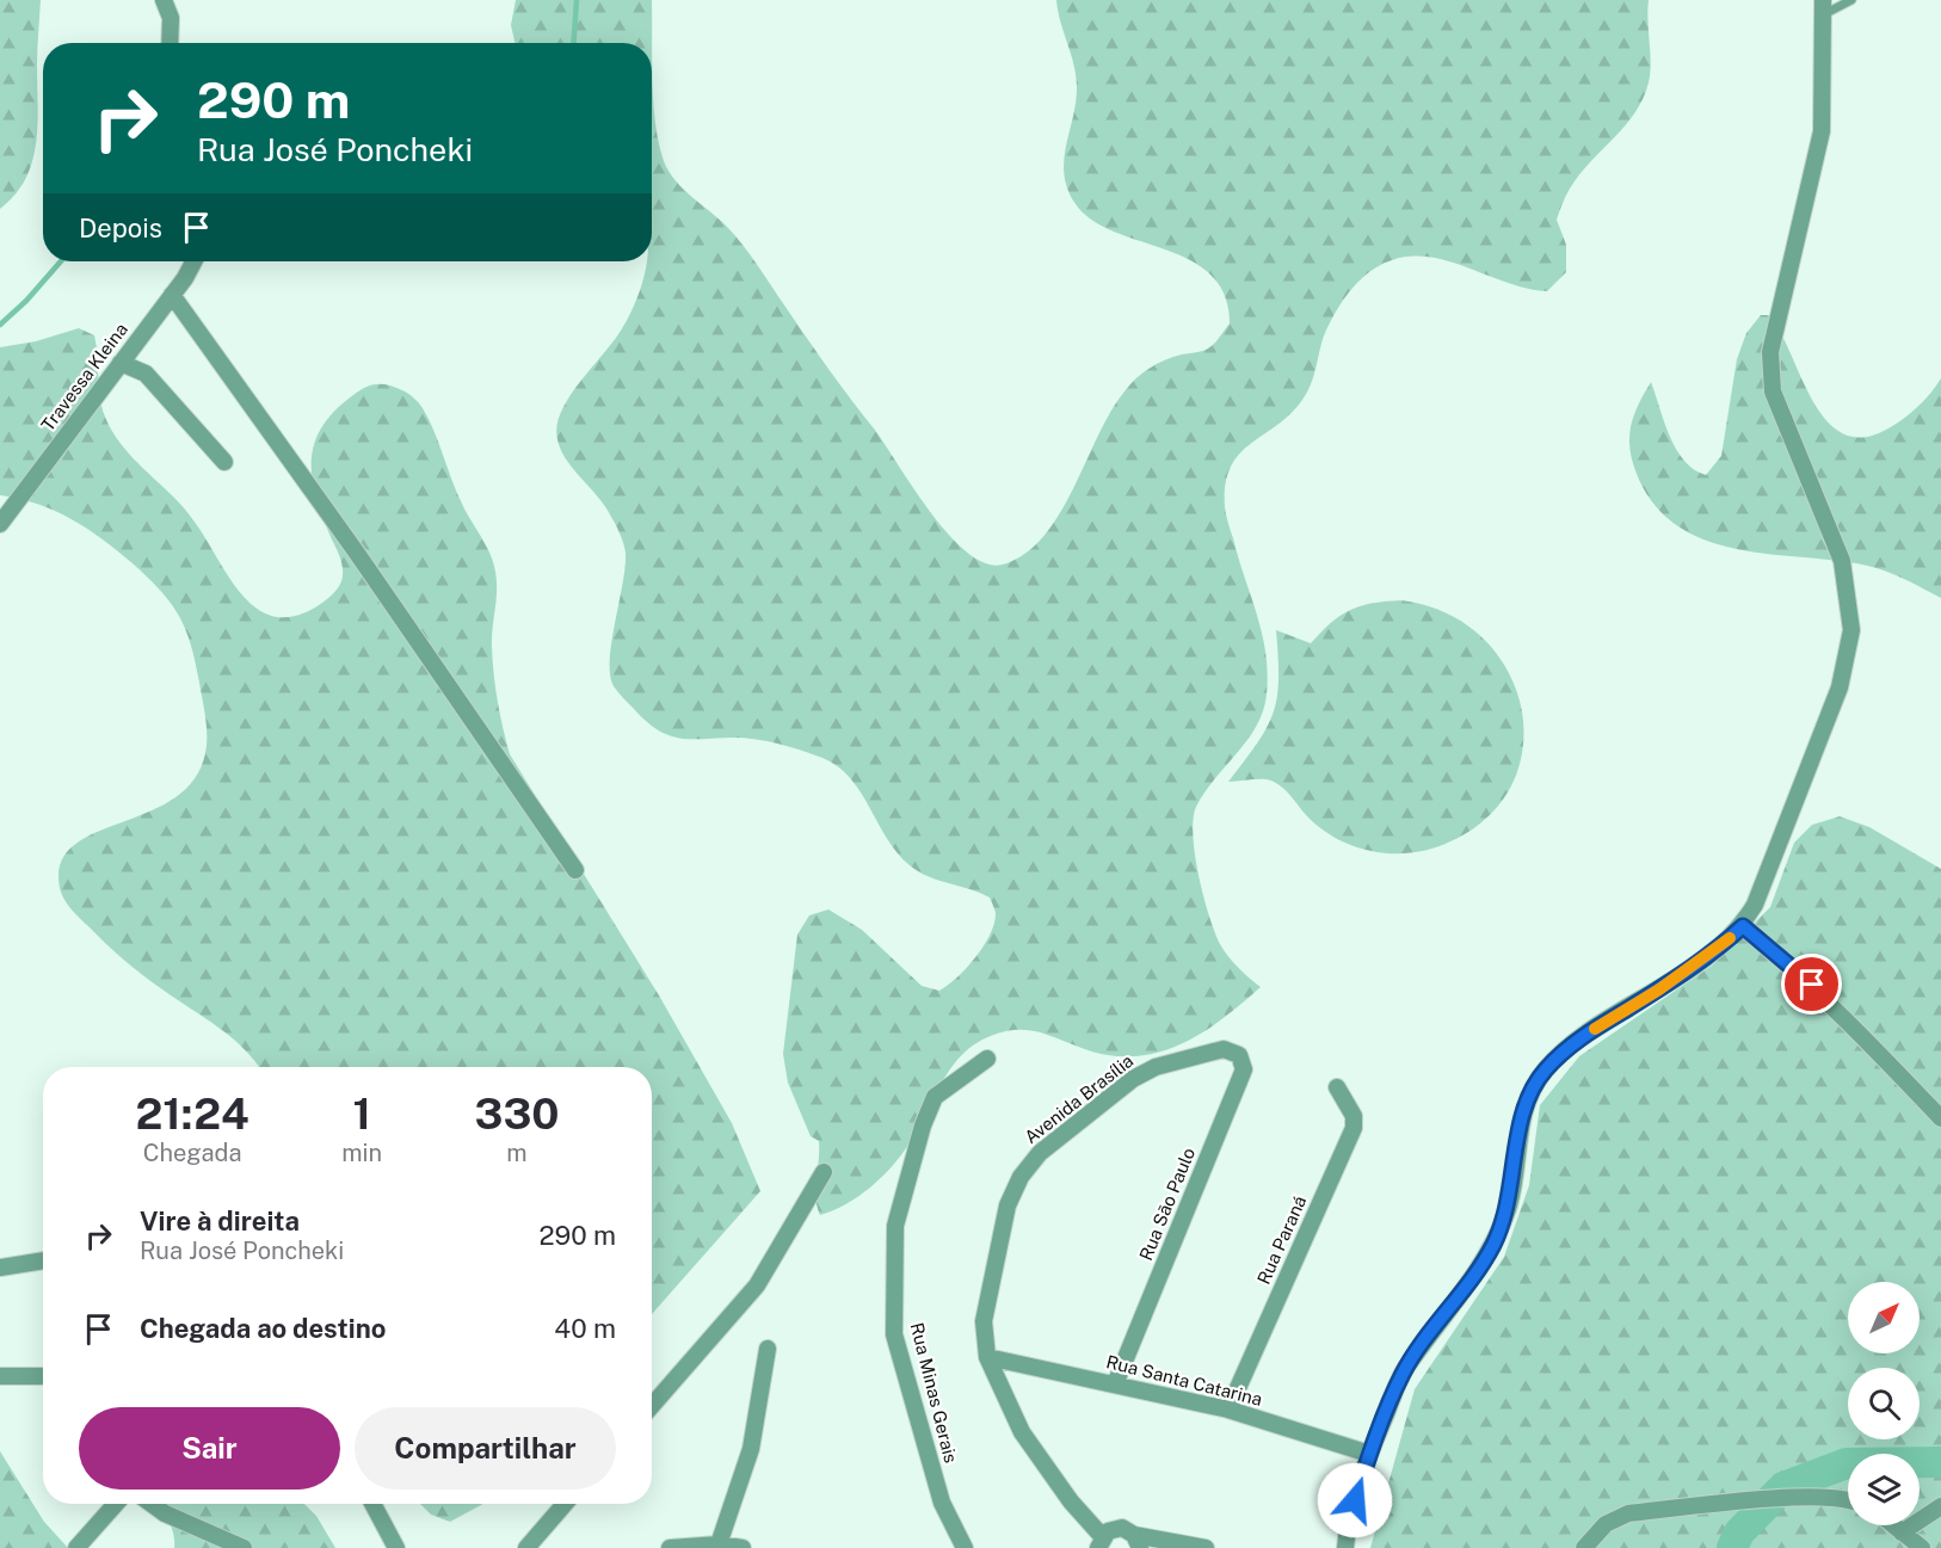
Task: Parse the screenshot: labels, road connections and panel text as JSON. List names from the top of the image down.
{
  "streets": {
    "street": [
      "Travessa Kleina",
      "Avenida Brasília",
      "Rua São Paulo",
      "Rua Paraná",
      "Rua Santa Catarina",
      "Rua Minas Gerais"
    ]
  },
  "crossings": [
    ["Avenida Brasília", "Rua São Paulo"],
    ["Avenida Brasília", "Rua Santa Catarina"],
    ["Rua São Paulo", "Rua Santa Catarina"],
    ["Rua Paraná", "Rua Santa Catarina"]
  ],
  "north": "top right",
  "page": {
    "turn": ["290 m", "Rua José Poncheki"],
    "then": "Depois",
    "eta": [
      "21:24",
      "Chegada",
      "1",
      "min",
      "330",
      "m"
    ],
    "list": [
      {
        "name": "Vire à direita",
        "note": "Rua José Poncheki",
        "value": "290 m"
      },
      {
        "name": "Chegada ao destino",
        "value": "40 m"
      }
    ],
    "buttons": ["Sair", "Compartilhar"]
  }
}
